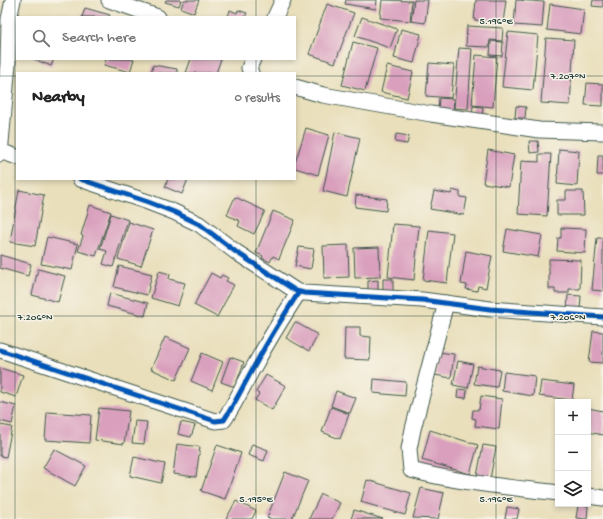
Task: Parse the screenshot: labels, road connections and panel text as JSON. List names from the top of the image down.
{
  "page": {
    "search": "Search here",
    "heading": ["Nearby", "0 results"],
    "map_buttons": ["+", "−"]
  },
  "coordinates": [
    "5.196°E",
    "7.207°N",
    "7.206°N",
    "5.195°E"
  ]
}
